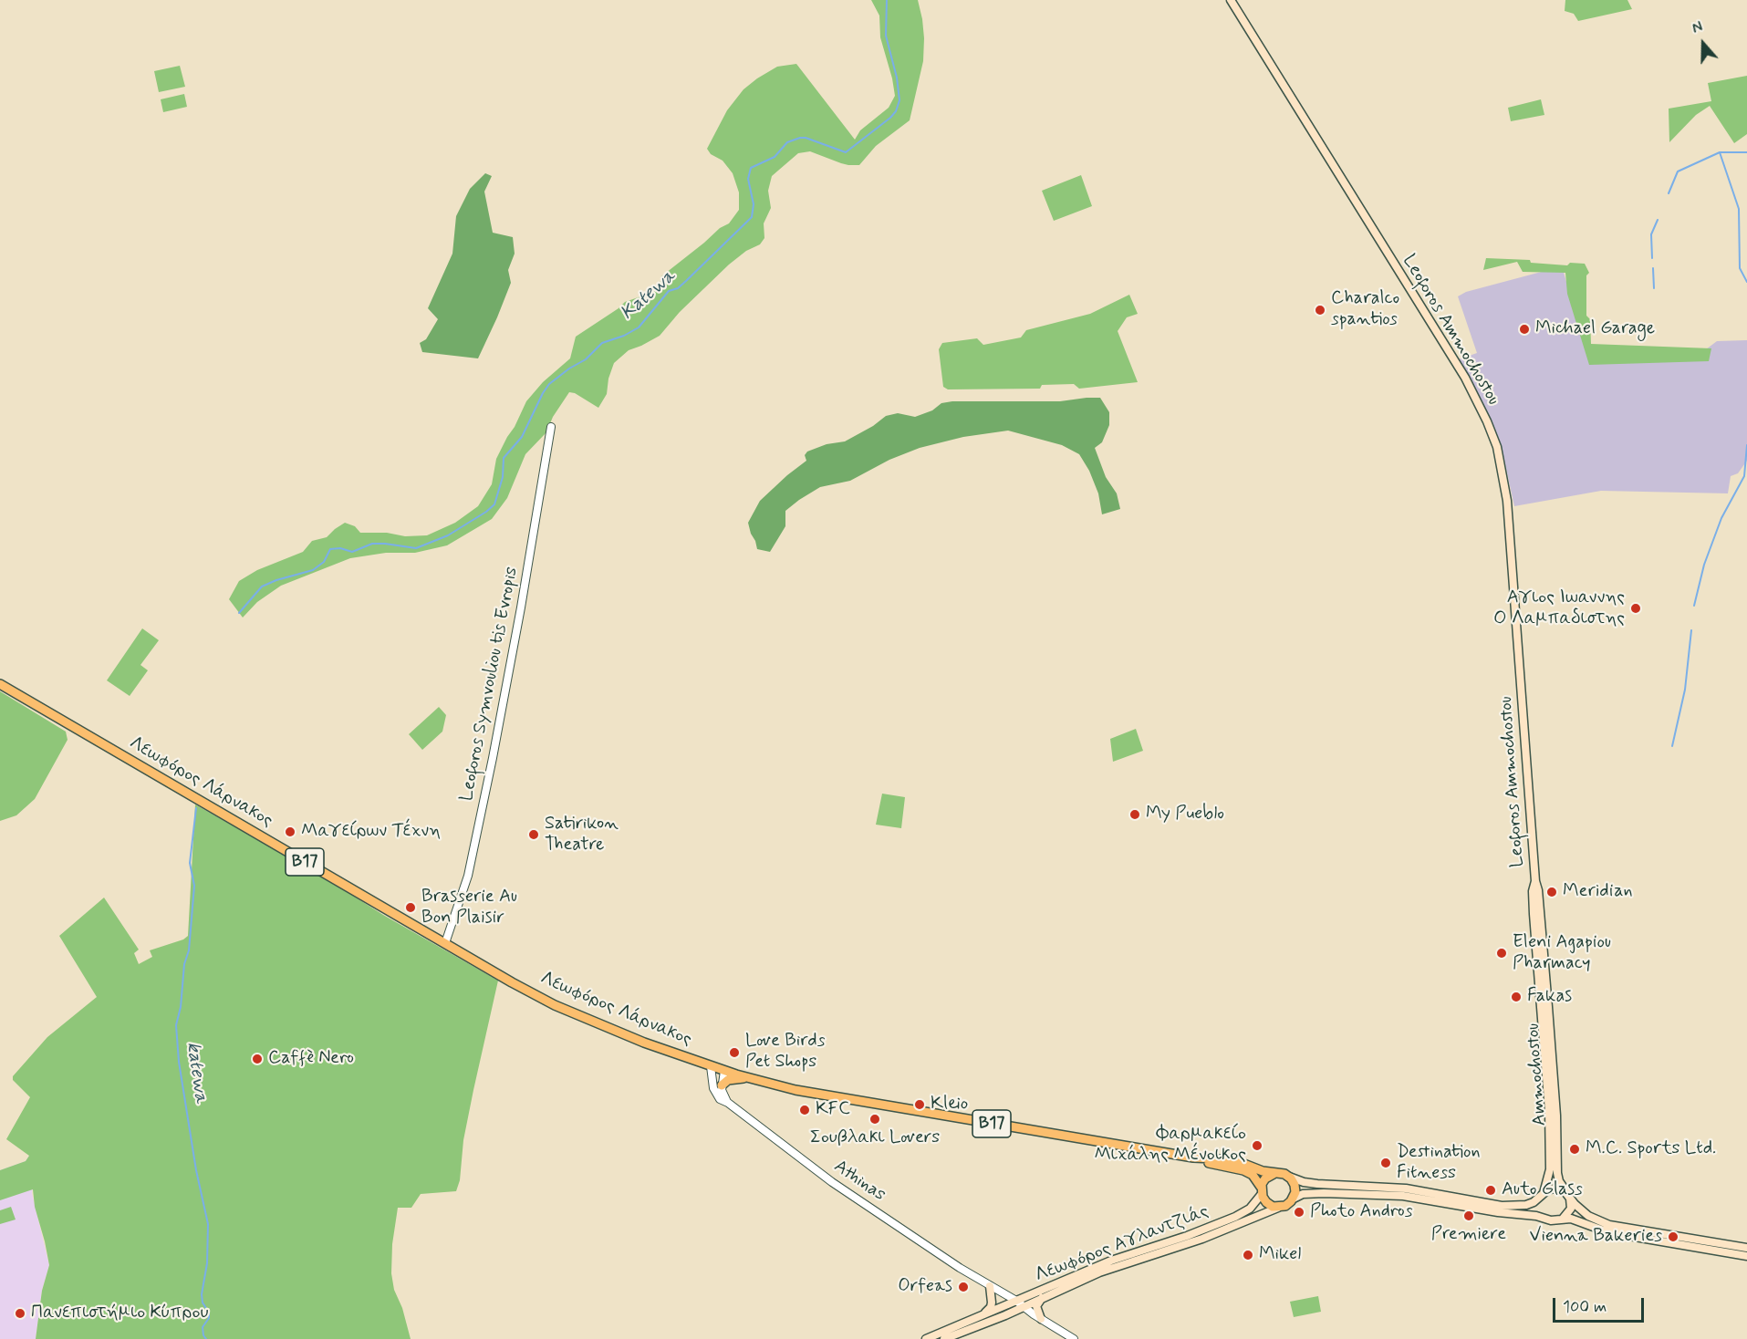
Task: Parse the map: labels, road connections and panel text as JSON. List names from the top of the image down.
{
  "streets": {
    "main road": [
      "Leoforos Ammochostou",
      "Λεωφόρος Λάρνακος",
      "B17",
      "Ammochostou",
      "Λεωφόρος Αγλαντζιάς"
    ],
    "street": ["Leoforos Symvouliou tis Evropis", "Athinas"]
  },
  "crossings": [
    ["Leoforos Ammochostou", "Ammochostou"],
    ["Leoforos Symvouliou tis Evropis", "Λεωφόρος Λάρνακος"],
    ["Λεωφόρος Λάρνακος", "Ammochostou"],
    ["Λεωφόρος Λάρνακος", "Athinas"],
    ["Λεωφόρος Λάρνακος", "Λεωφόρος Αγλαντζιάς"],
    ["Athinas", "Λεωφόρος Αγλαντζιάς"]
  ],
  "water": ["Katewa", "katewa"],
  "places": [
    "Charalco spantios",
    "Michael Garage",
    "Αγιος Ιωαννης Ο Λαμπαδιστης",
    "My Pueblo",
    "Μαγείρων Τέχνη",
    "Satirikon Theatre",
    "Meridian",
    "Brasserie Au Bon Plaisir",
    "Eleni Agapiou Pharmacy",
    "Fakas",
    "Love Birds Pet Shops",
    "Caffè Nero",
    "Kleio",
    "KFC",
    "Σουβλακι Lovers",
    "Φαρμακείο Μιχάλης Μένοικος",
    "M.C. Sports Ltd.",
    "Destination Fitness",
    "Auto Glass",
    "Photo Andros",
    "Premiere",
    "Vienna Bakeries",
    "Mikel",
    "Orfeas",
    "Πανεπιστήμιο Κύπρου"
  ],
  "scale_bar": "100 m",
  "north": "top"
}
